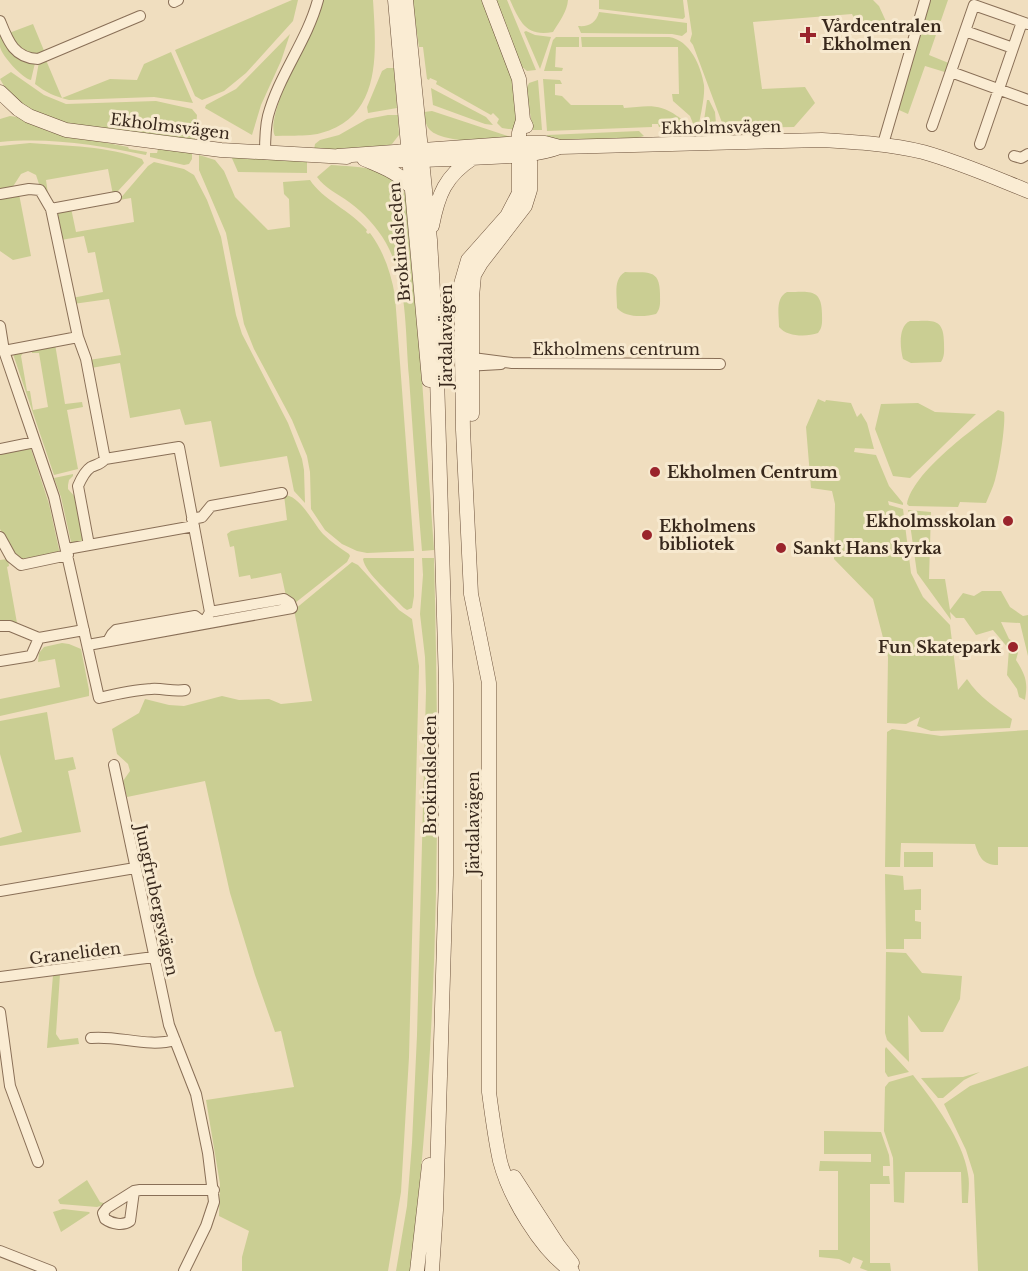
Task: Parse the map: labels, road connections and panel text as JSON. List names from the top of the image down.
{
  "streets": {
    "street": [
      "Ekholmsvägen",
      "Brokindsleden",
      "Järdalavägen",
      "Ekholmens centrum",
      "Jungfrubergsvägen",
      "Graneliden"
    ]
  },
  "crossings": [
    ["Ekholmsvägen", "Brokindsleden"],
    ["Ekholmsvägen", "Järdalavägen"],
    ["Järdalavägen", "Ekholmens centrum"],
    ["Jungfrubergsvägen", "Graneliden"]
  ],
  "places": {
    "health": ["Vårdcentralen Ekholmen"],
    "other": [
      "Ekholmen Centrum",
      "Ekholmsskolan",
      "Ekholmens bibliotek",
      "Sankt Hans kyrka",
      "Fun Skatepark"
    ]
  }
}
